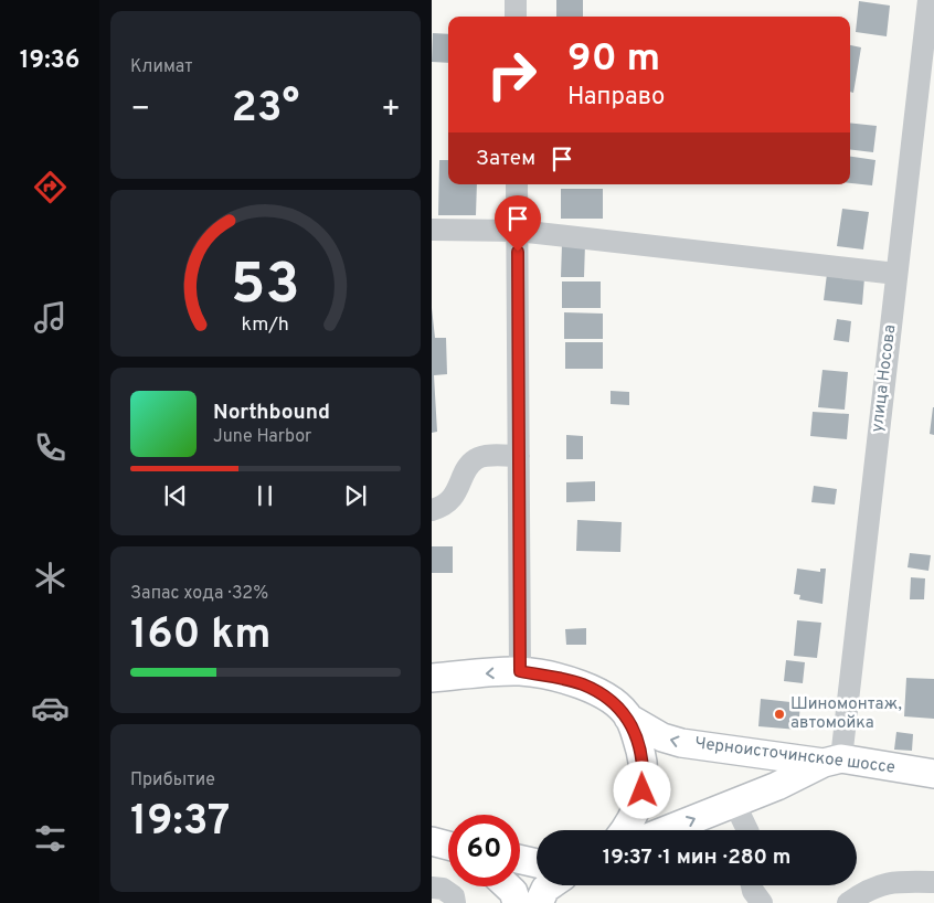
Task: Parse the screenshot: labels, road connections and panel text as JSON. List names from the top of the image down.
{
  "streets": {
    "main road": ["Черноисточинское шоссе"],
    "street": ["улица Носова"]
  },
  "crossings": [
    ["улица Носова", "Черноисточинское шоссе"]
  ],
  "one_way": ["Черноисточинское шоссе"],
  "places": ["Шиномонтаж, автомойка"],
  "page": {
    "tabs": "19:36",
    "tile": [
      "Климат",
      ["Запас хода · 32%", "160 km"],
      ["Прибытие", "19:37"]
    ],
    "turn": ["90 m", "Направо"],
    "heat": ["−", "23°", "+"],
    "then": "Затем",
    "song": ["Northbound", "June Harbor"],
    "limit": "60",
    "trip": "19:37 · 1 мин · 280 m",
    "gauge": ["53", "km/h"]
  }
}
